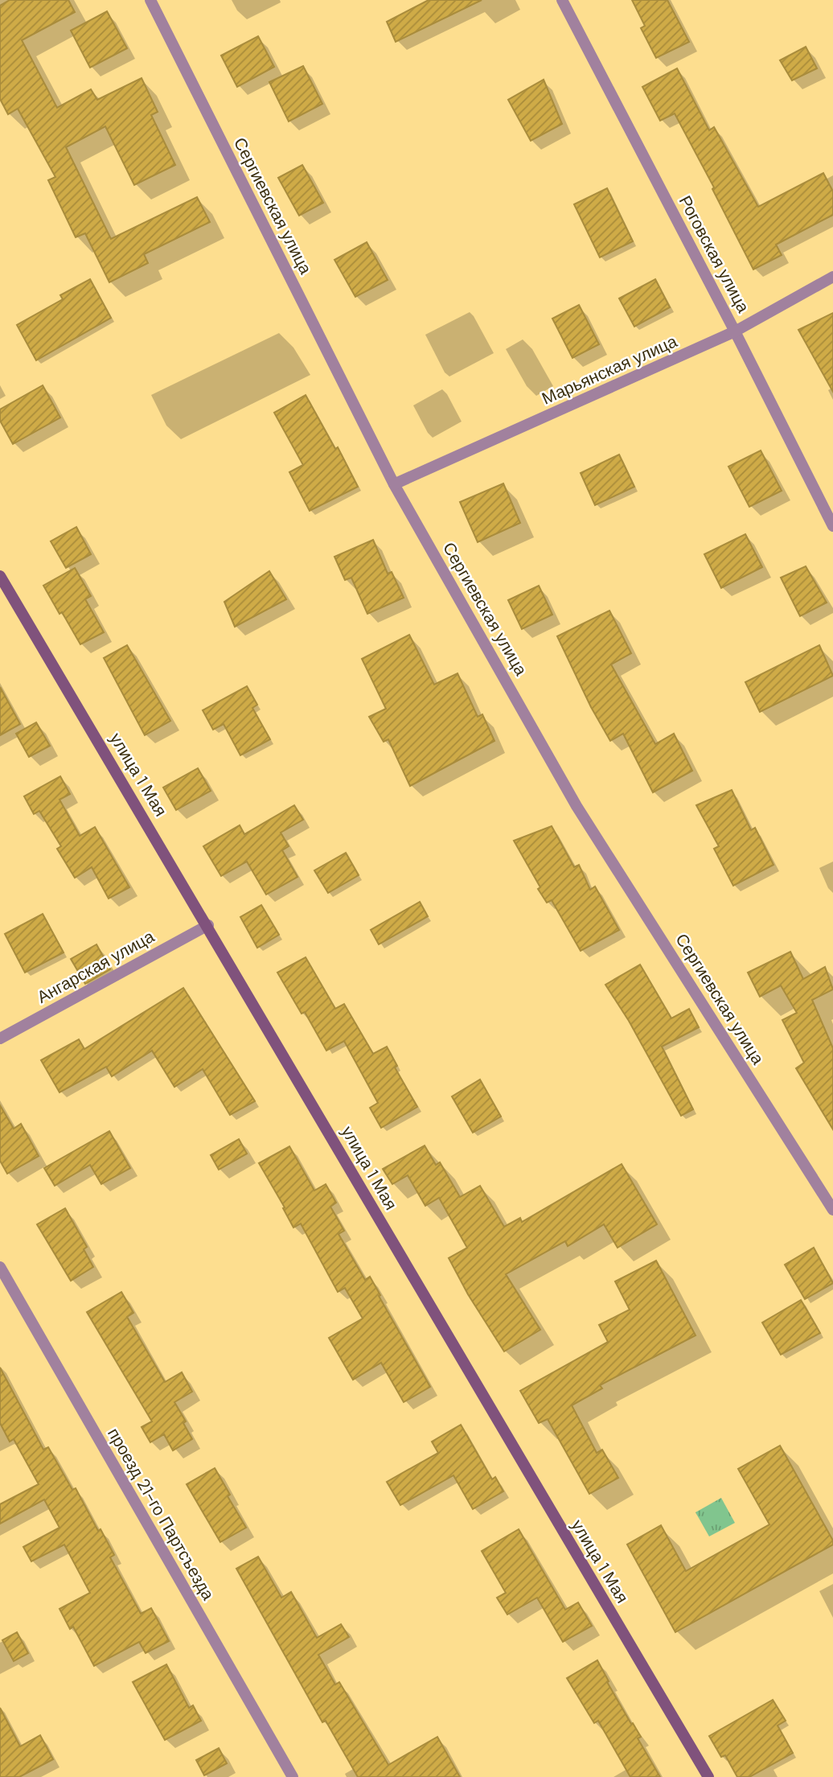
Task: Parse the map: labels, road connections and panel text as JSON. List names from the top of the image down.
{
  "streets": {
    "street": [
      "Сергиевская улица",
      "Роговская улица",
      "Марьянская улица",
      "улица 1 Мая",
      "Ангарская улица",
      "проезд 21-го Партсъезда"
    ]
  },
  "crossings": [
    ["Сергиевская улица", "Марьянская улица"],
    ["Роговская улица", "Марьянская улица"],
    ["улица 1 Мая", "Ангарская улица"]
  ]
}
